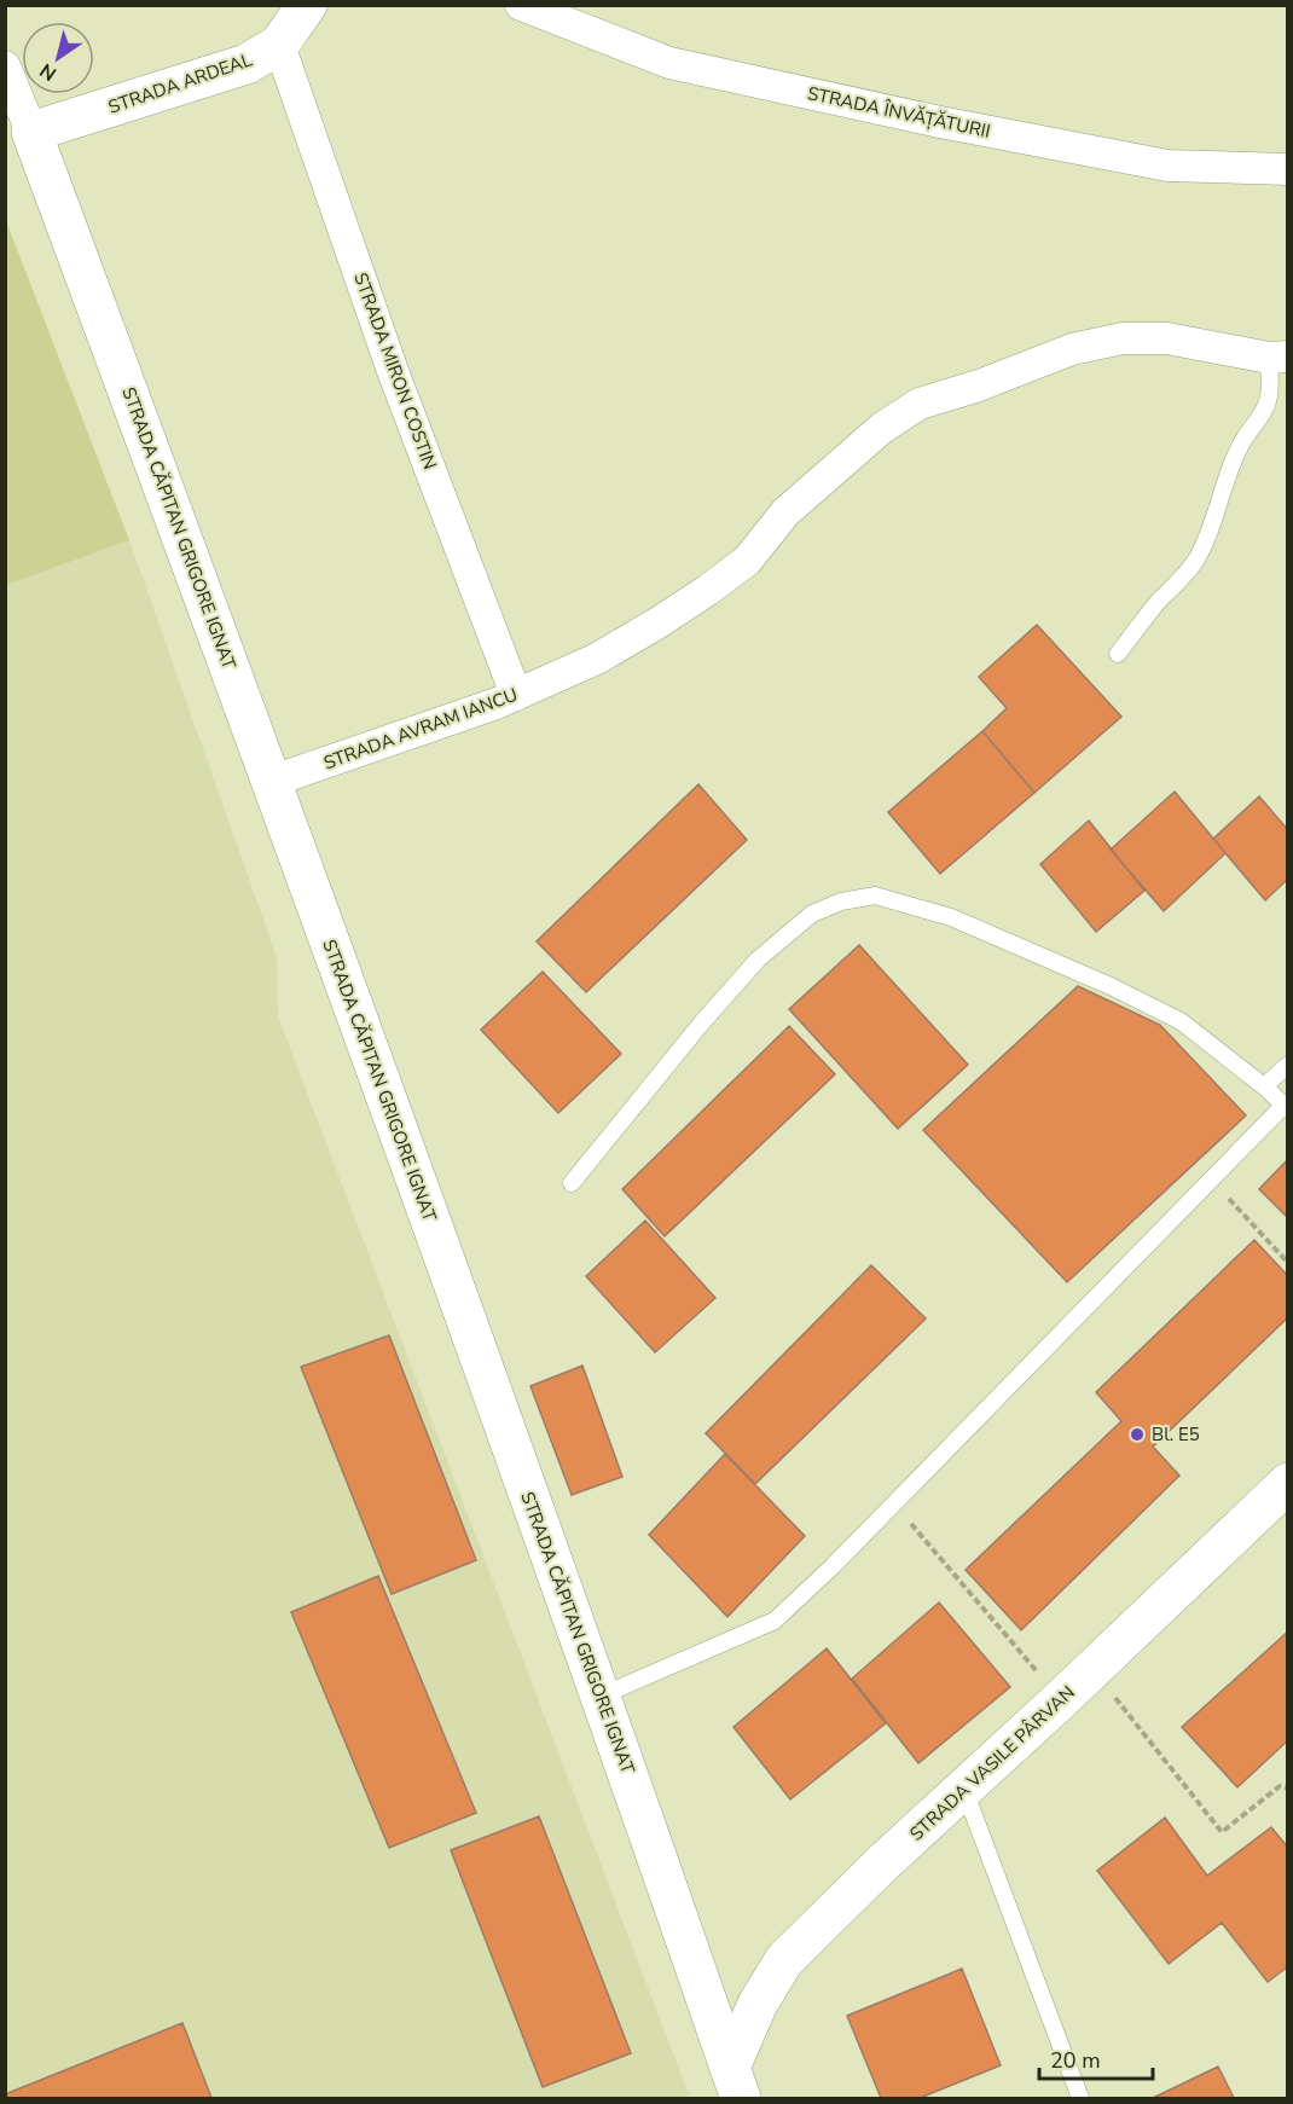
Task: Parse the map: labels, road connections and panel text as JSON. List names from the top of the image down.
{
  "streets": {
    "street": [
      "STRADA ARDEAL",
      "STRADA ÎNVĂȚĂTURII",
      "STRADA MIRON COSTIN",
      "STRADA CĂPITAN GRIGORE IGNAT",
      "STRADA AVRAM IANCU",
      "STRADA VASILE PÂRVAN"
    ]
  },
  "crossings": [
    ["STRADA ARDEAL", "STRADA MIRON COSTIN"],
    ["STRADA ARDEAL", "STRADA CĂPITAN GRIGORE IGNAT"],
    ["STRADA MIRON COSTIN", "STRADA AVRAM IANCU"],
    ["STRADA CĂPITAN GRIGORE IGNAT", "STRADA AVRAM IANCU"],
    ["STRADA CĂPITAN GRIGORE IGNAT", "STRADA VASILE PÂRVAN"]
  ],
  "places": ["Bl. E5"],
  "scale_bar": "20 m",
  "north": "bottom left"
}
